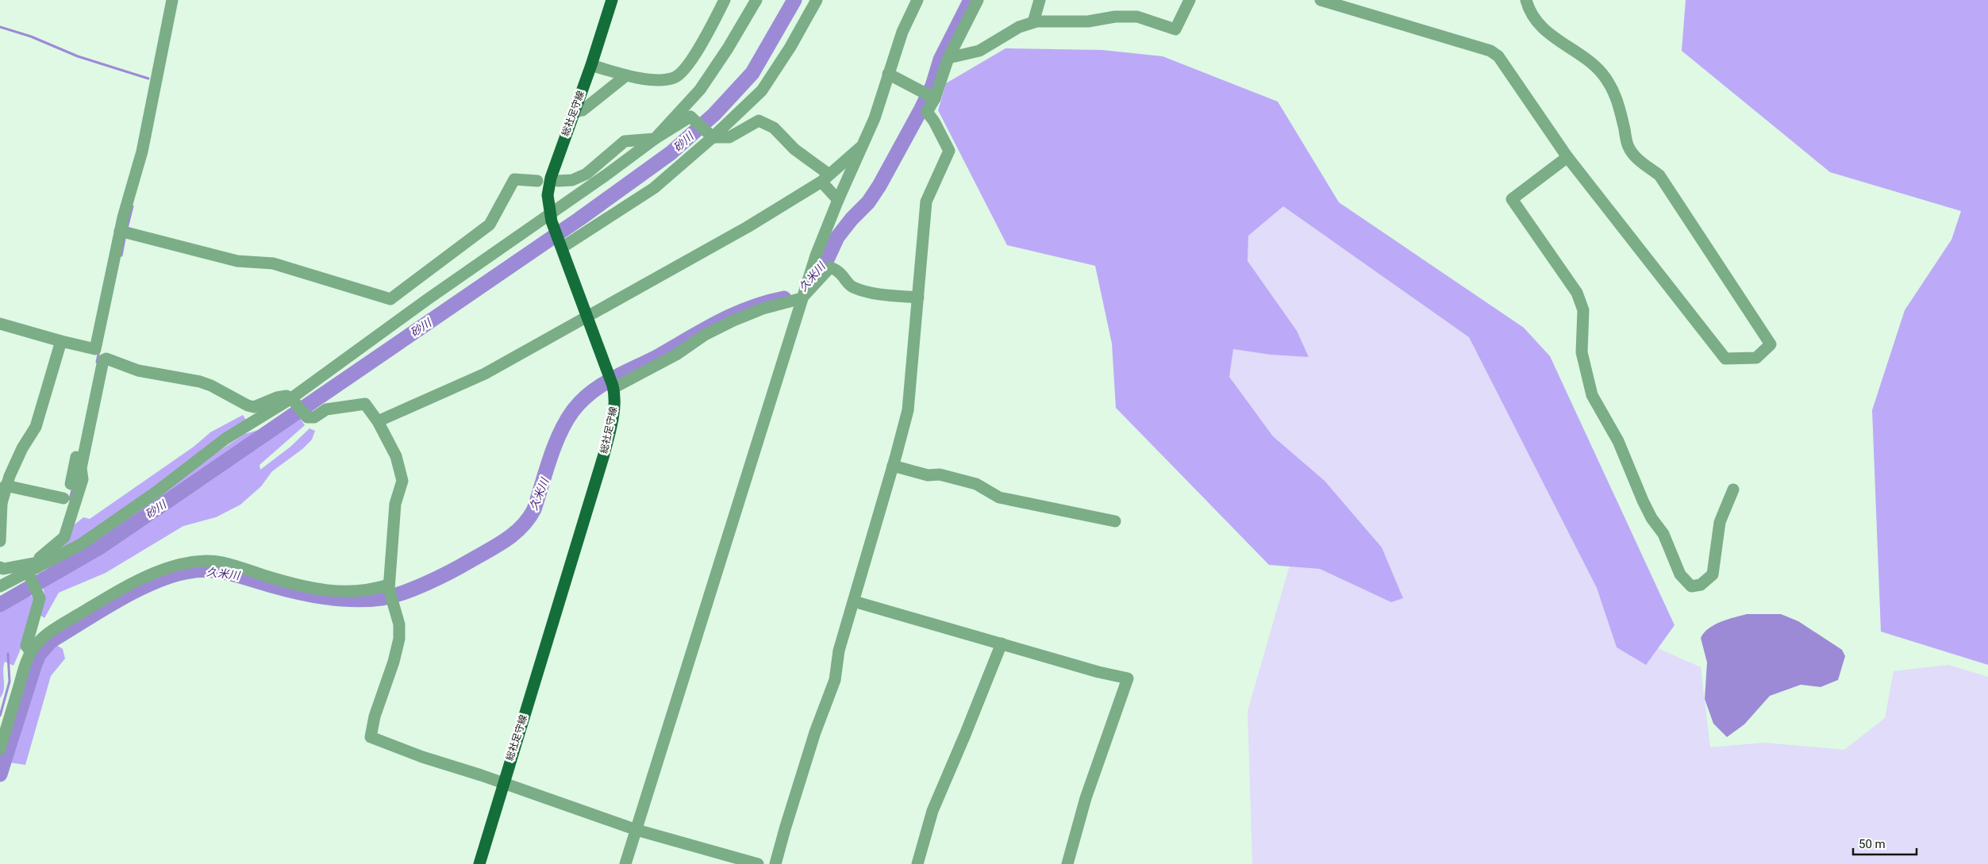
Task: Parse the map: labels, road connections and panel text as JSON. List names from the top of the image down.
{
  "streets": {
    "main road": ["総社足守線"]
  },
  "water": ["砂川", "久米川"],
  "scale_bar": "50 m"
}
